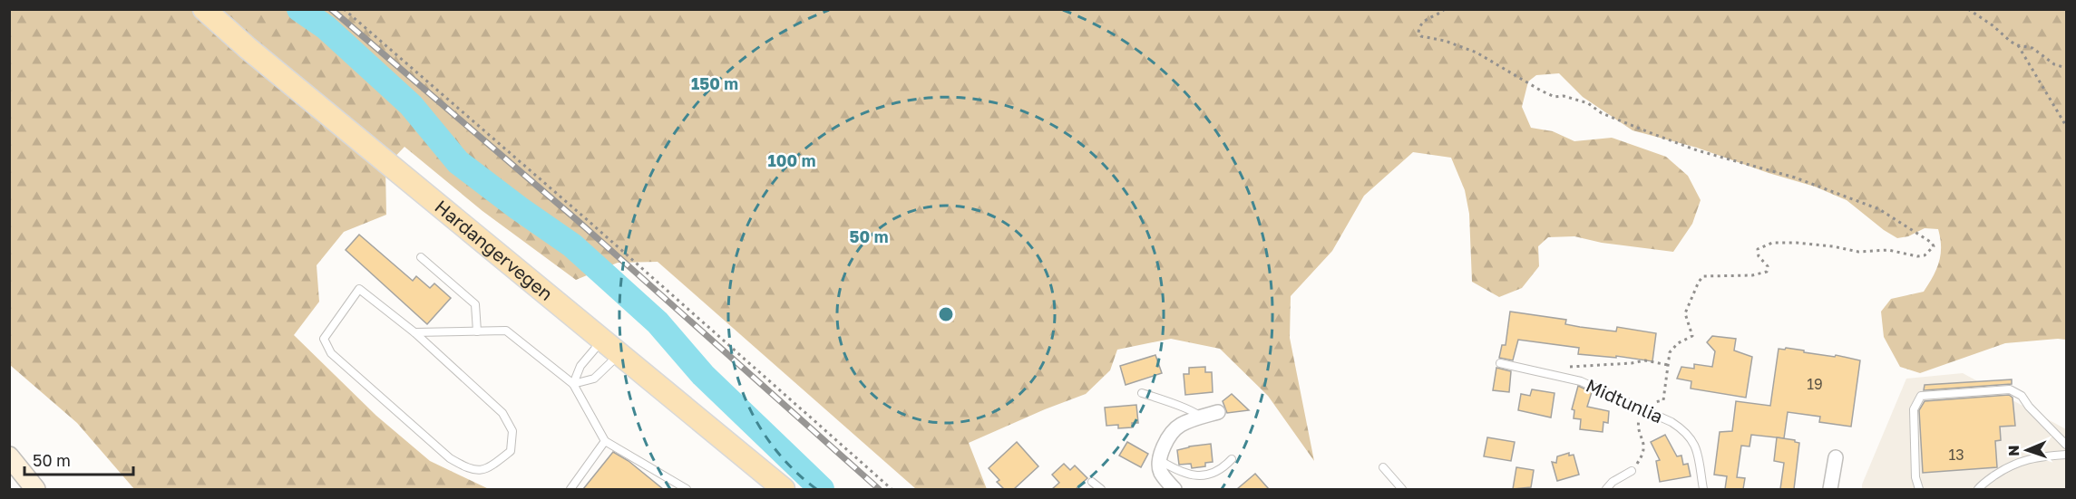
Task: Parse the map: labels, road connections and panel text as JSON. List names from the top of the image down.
{
  "streets": {
    "main road": ["Hardangervegen"],
    "lane": ["Midtunlia"]
  },
  "house_numbers": ["19", "13"],
  "scale_bar": "50 m",
  "north": "left",
  "rings": ["150 m", "100 m", "50 m"]
}
